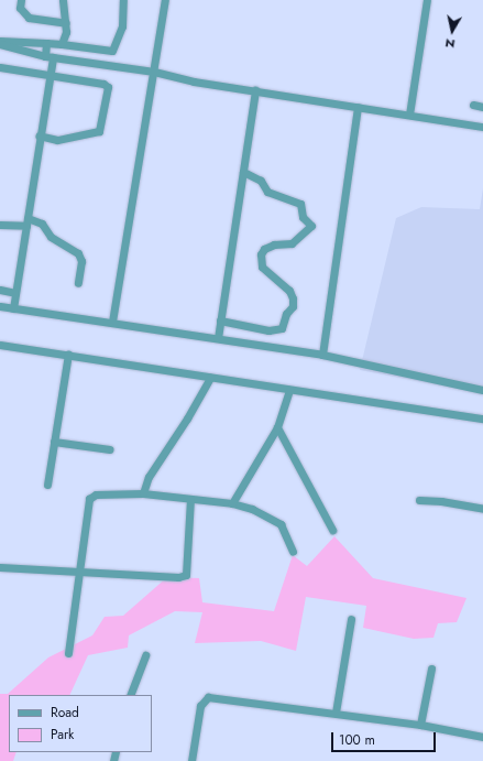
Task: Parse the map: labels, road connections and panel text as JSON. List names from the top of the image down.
{
  "legend": ["Road", "Park"],
  "scale_bar": "100 m",
  "north": "bottom"
}
